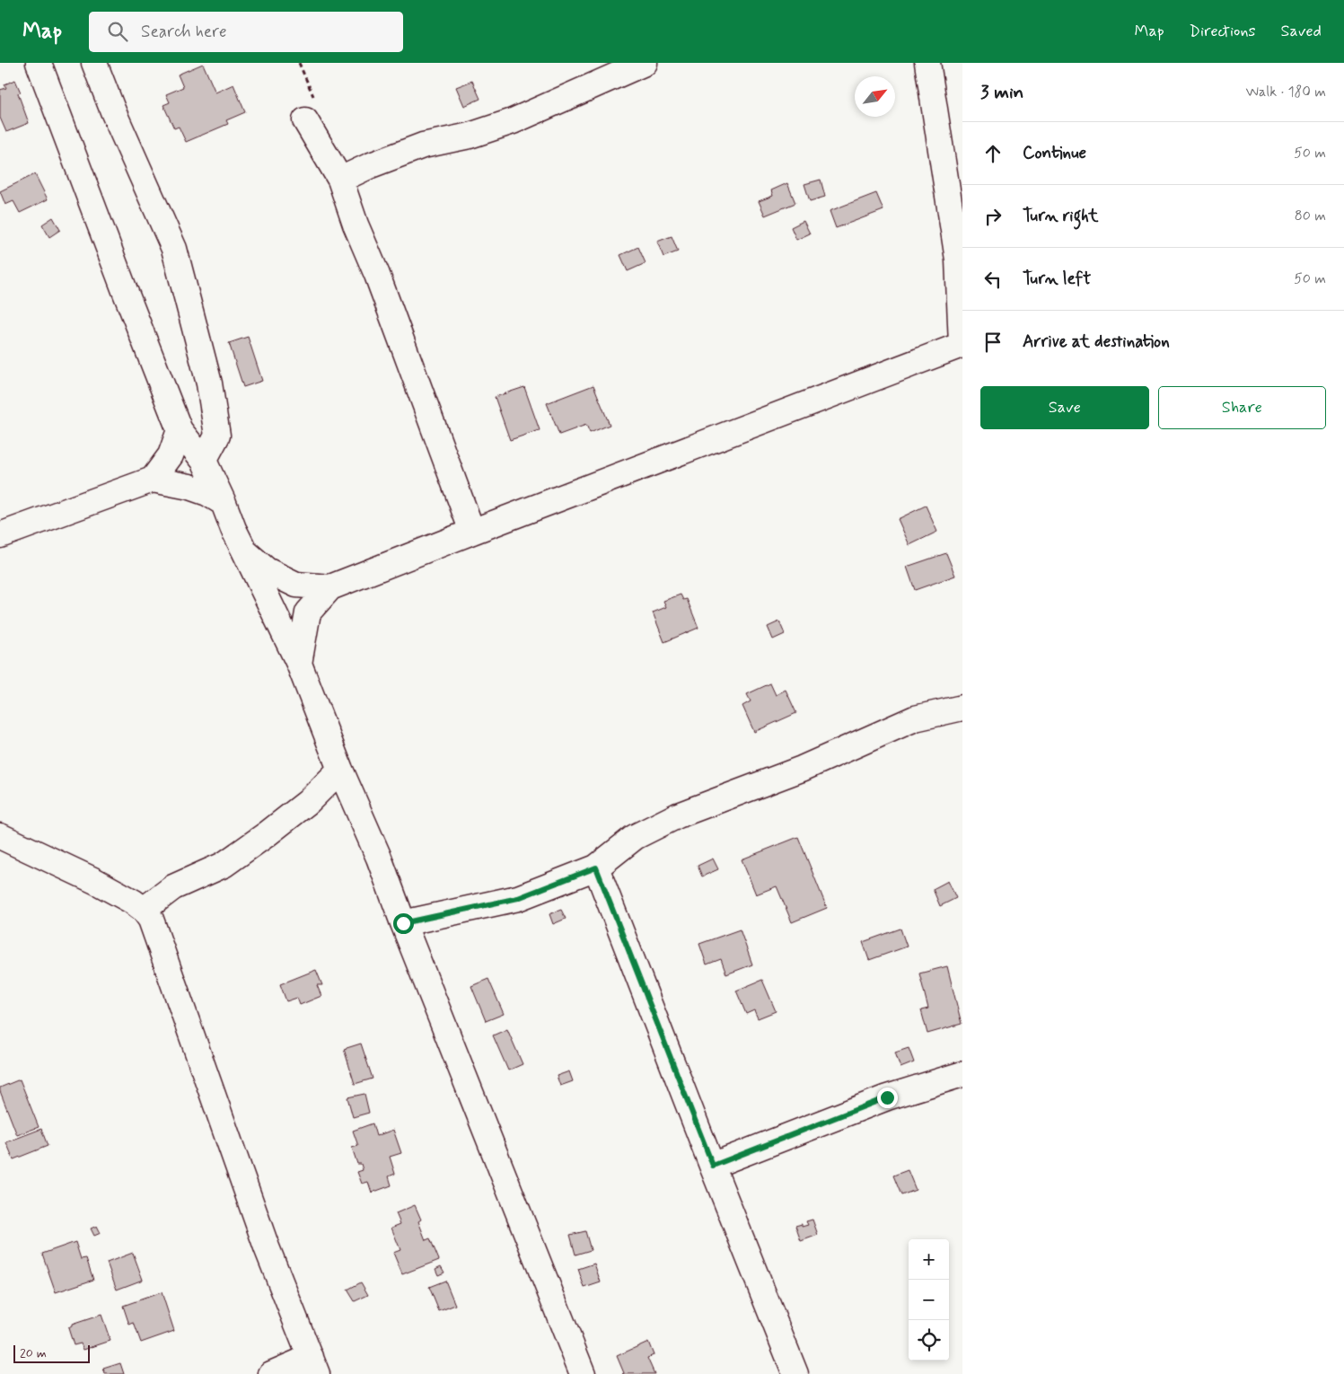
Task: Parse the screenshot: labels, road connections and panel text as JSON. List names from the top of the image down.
{
  "scale_bar": "20 m",
  "north": "top right",
  "page": {
    "header": "Map",
    "search": "Search here",
    "nav": ["Map", "Directions", "Saved"],
    "heading": ["3 min", "Walk · 180 m"],
    "list": [
      ["Continue", "50 m"],
      ["Turn right", "80 m"],
      ["Turn left", "50 m"],
      "Arrive at destination"
    ],
    "buttons": ["Save", "Share"],
    "map_buttons": ["+", "−"],
    "scale": "20 m"
  }
}
